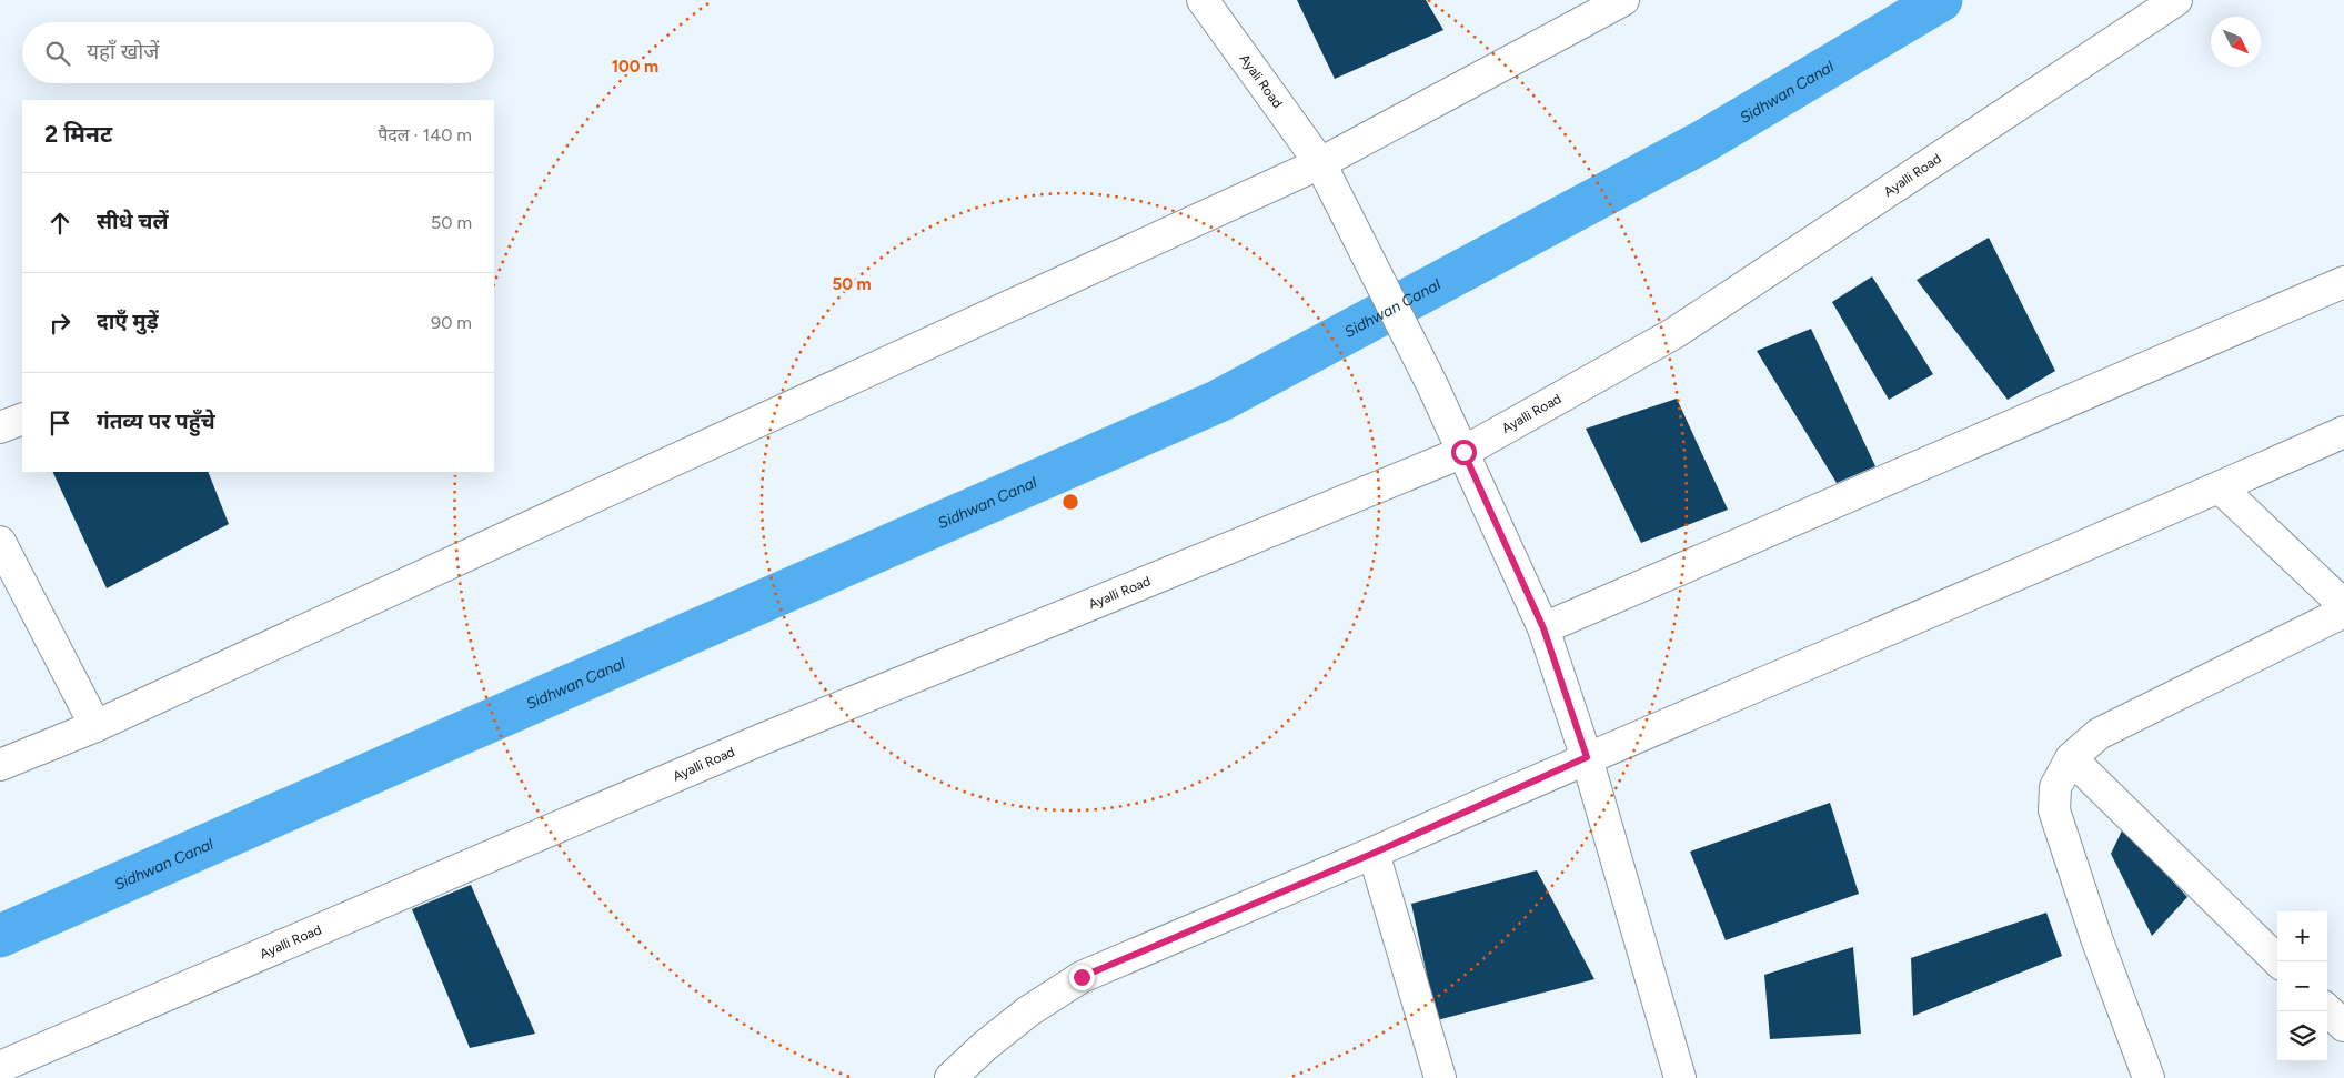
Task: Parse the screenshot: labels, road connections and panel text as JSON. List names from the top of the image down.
{
  "streets": {
    "main road": ["Ayali Road", "Ayalli Road"]
  },
  "crossings": [
    ["Ayali Road", "Ayalli Road"]
  ],
  "water": ["Sidhwan Canal"],
  "north": "bottom right",
  "page": {
    "search": "यहाँ खोजें",
    "heading": ["2 मिनट", "पैदल · 140 m"],
    "list": [
      ["सीधे चलें", "50 m"],
      ["दाएँ मुड़ें", "90 m"],
      "गंतव्य पर पहुँचे"
    ],
    "map_buttons": ["+", "−"]
  },
  "rings": ["100 m", "50 m"]
}
